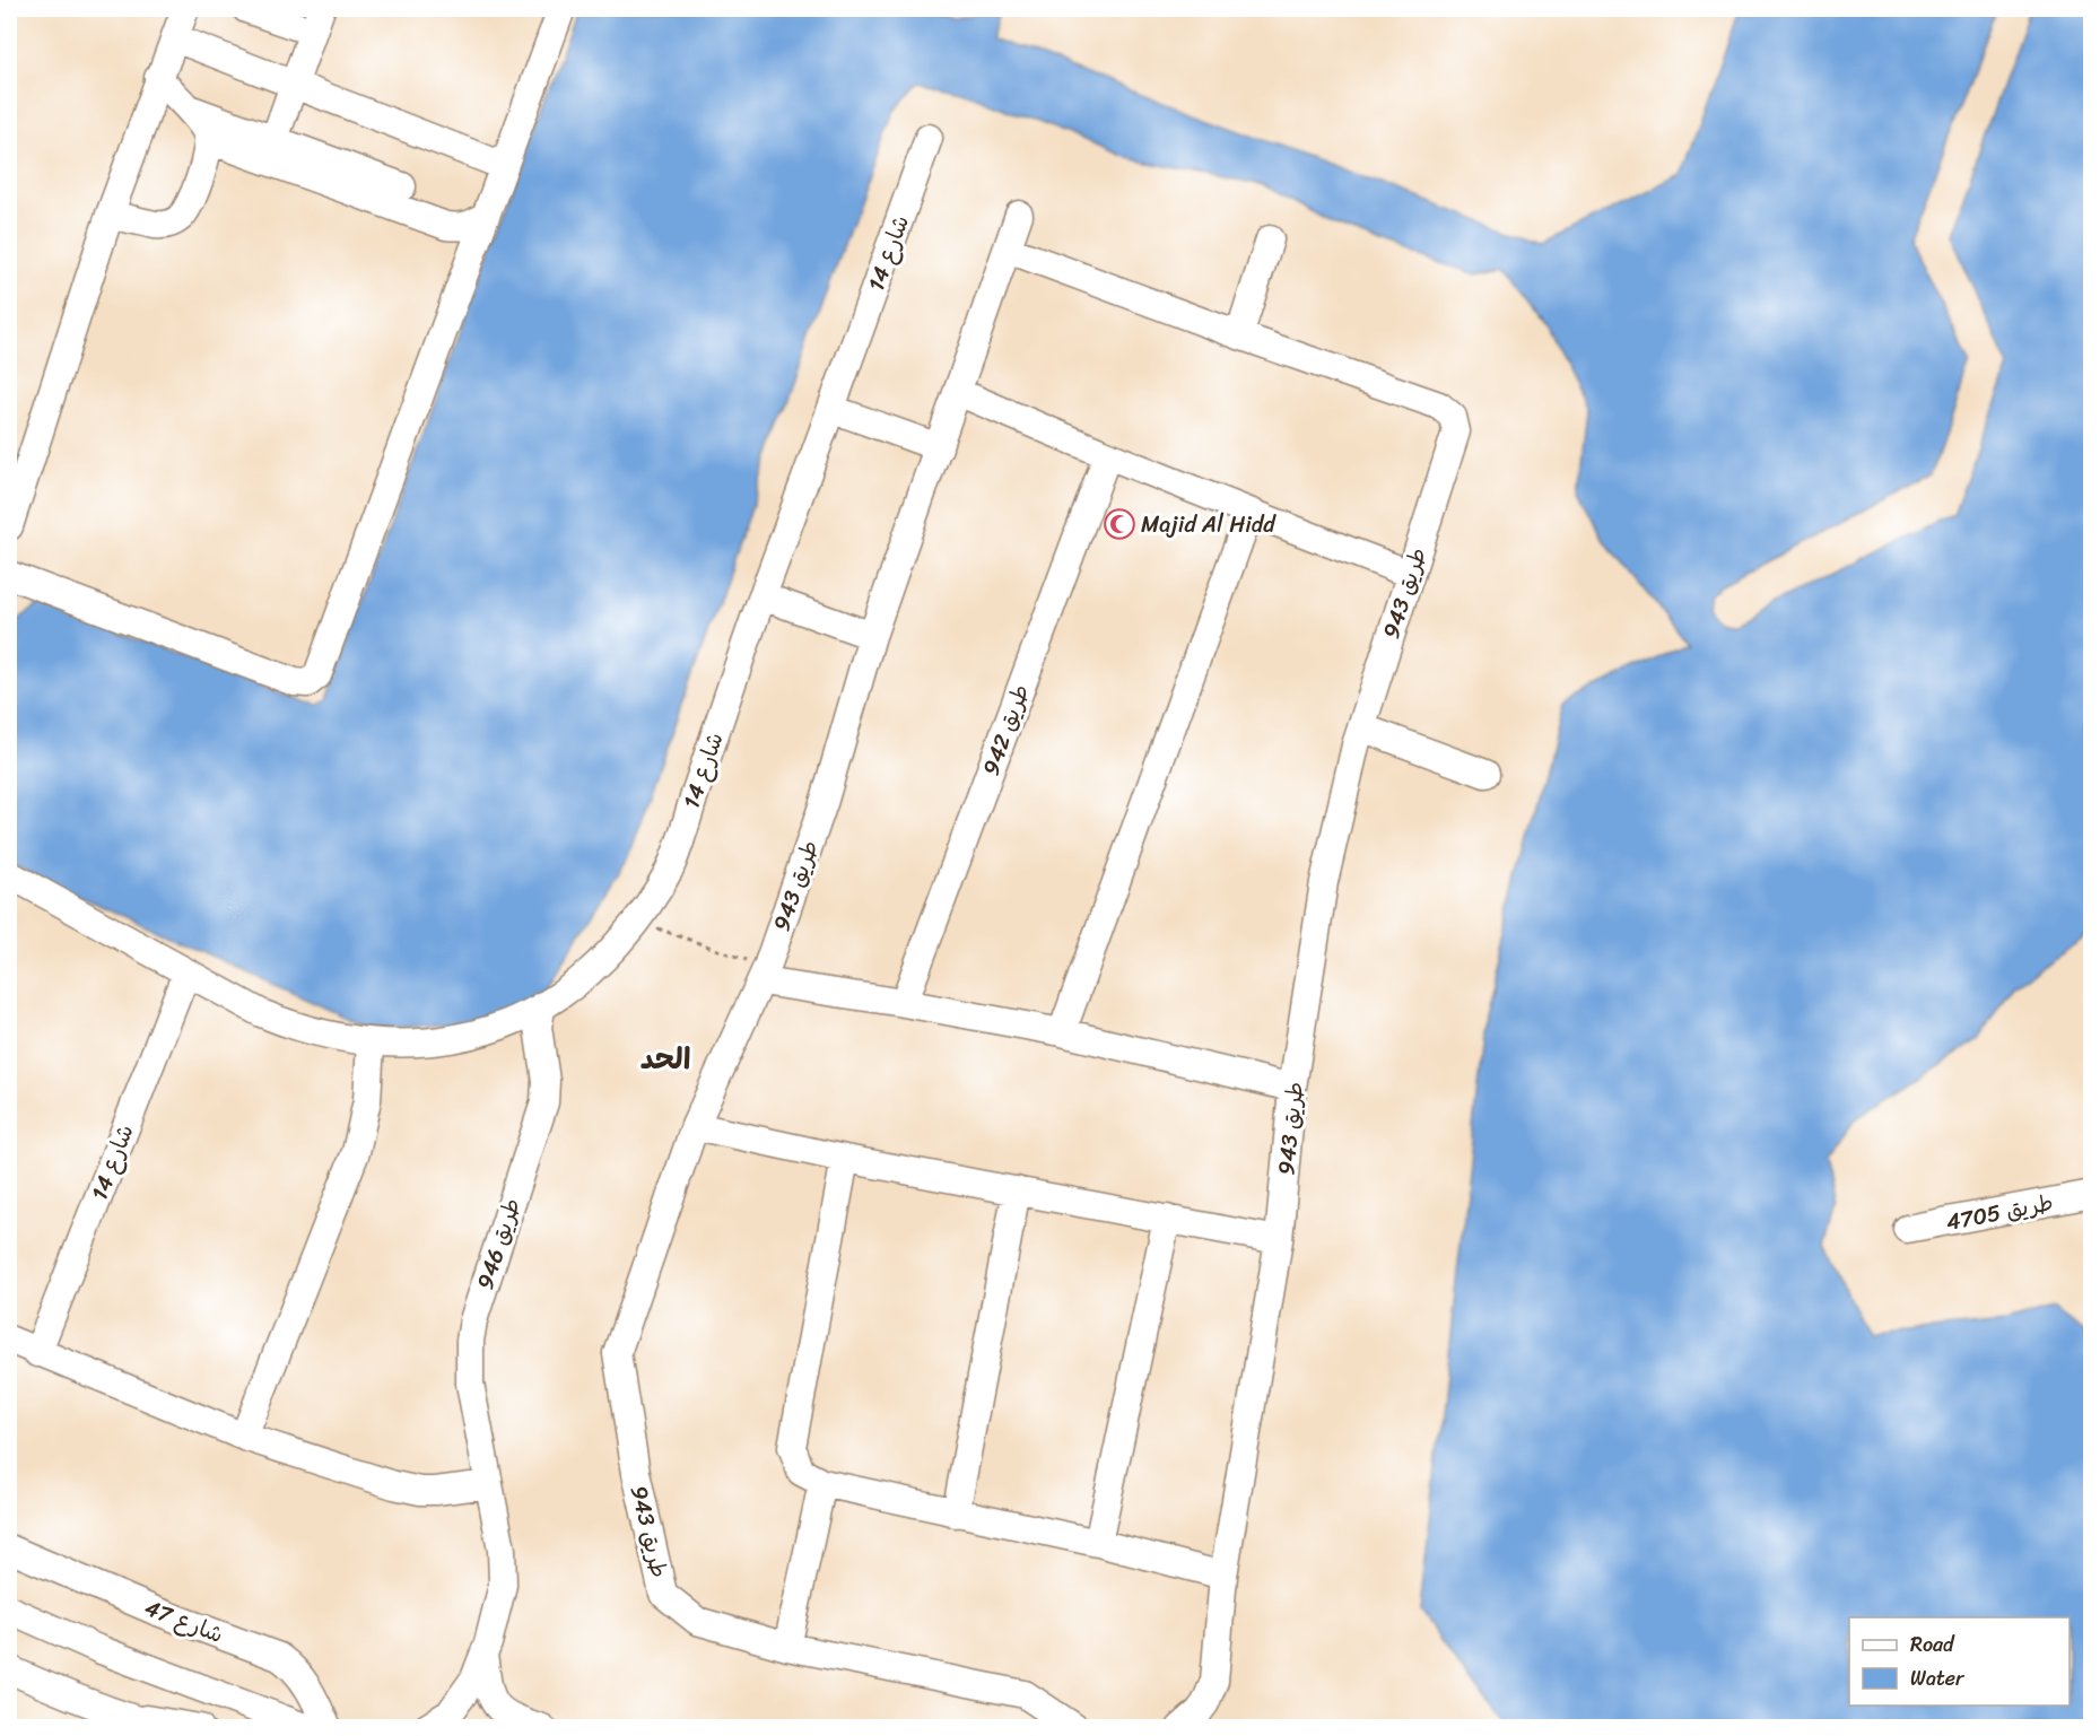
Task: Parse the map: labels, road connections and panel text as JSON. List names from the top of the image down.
{
  "streets": {
    "street": [
      "شارع 14",
      "طريق 943",
      "طريق 942",
      "طريق 4705",
      "طريق 946",
      "شارع 47"
    ]
  },
  "crossings": [
    ["شارع 14", "طريق 946"]
  ],
  "districts": ["الحد"],
  "places": {
    "mosque": ["Majid Al Hidd"]
  },
  "legend": ["Road", "Water"]
}
